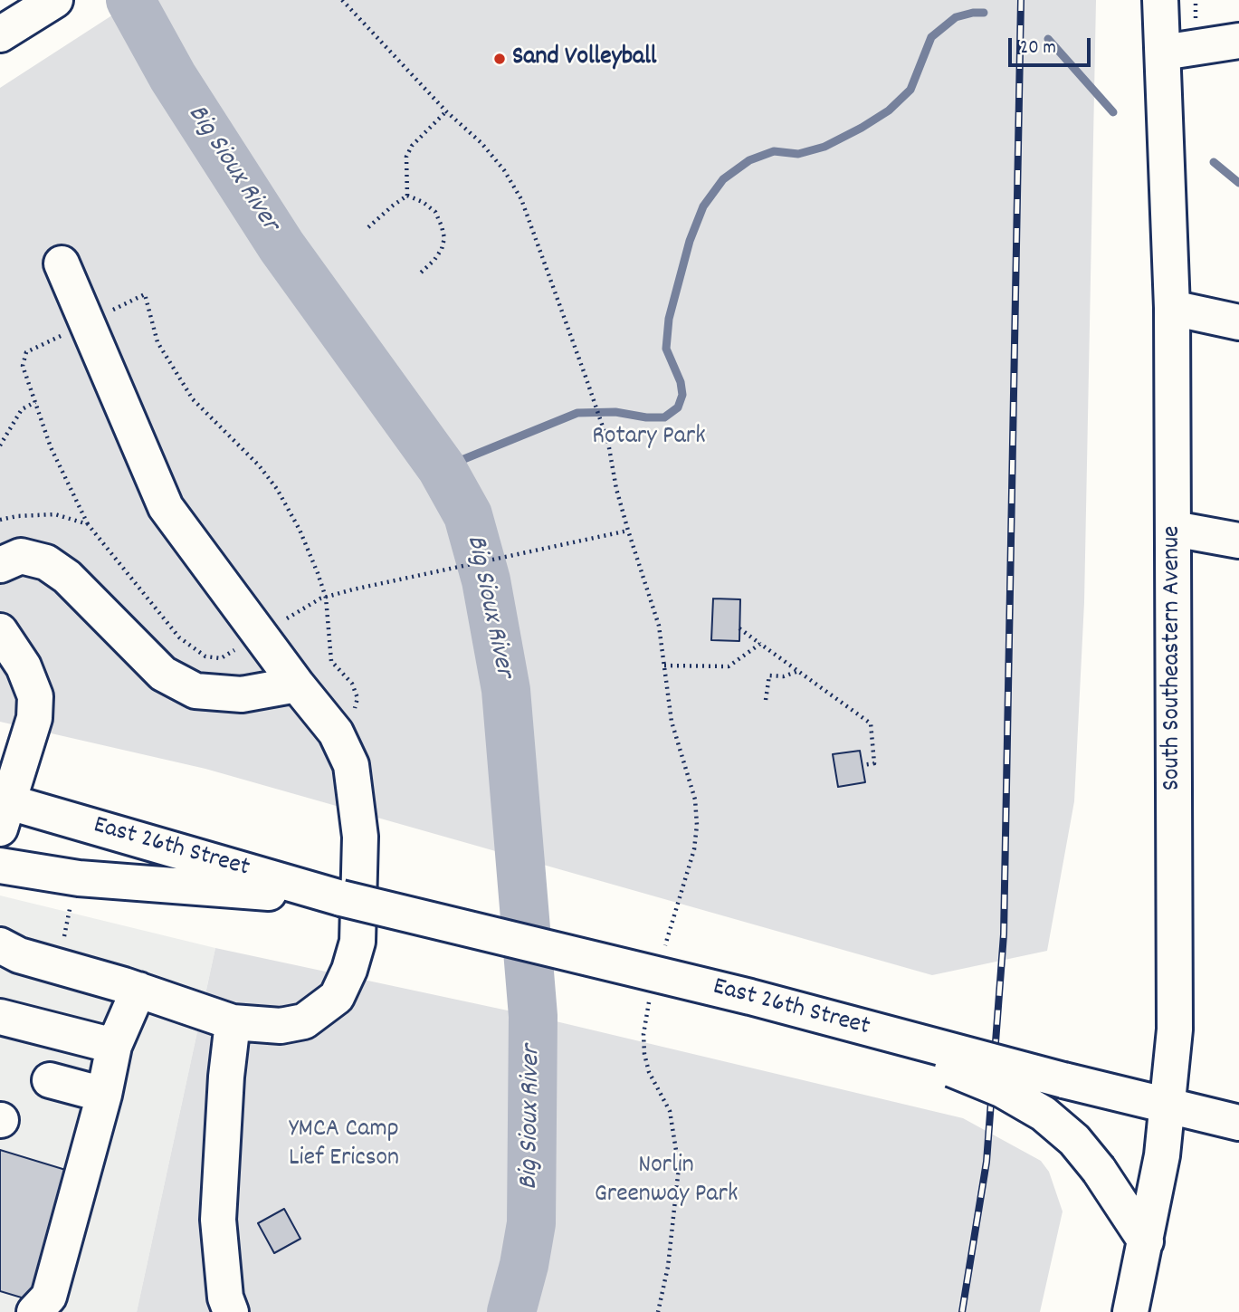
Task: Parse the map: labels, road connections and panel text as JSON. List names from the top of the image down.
{
  "streets": {
    "main road": ["South Southeastern Avenue", "East 26th Street"]
  },
  "crossings": [
    ["South Southeastern Avenue", "East 26th Street"]
  ],
  "water": ["Big Sioux River"],
  "parks": ["Rotary Park", "YMCA Camp Lief Ericson", "Norlin Greenway Park"],
  "places": ["Sand Volleyball"],
  "scale_bar": "20 m"
}
